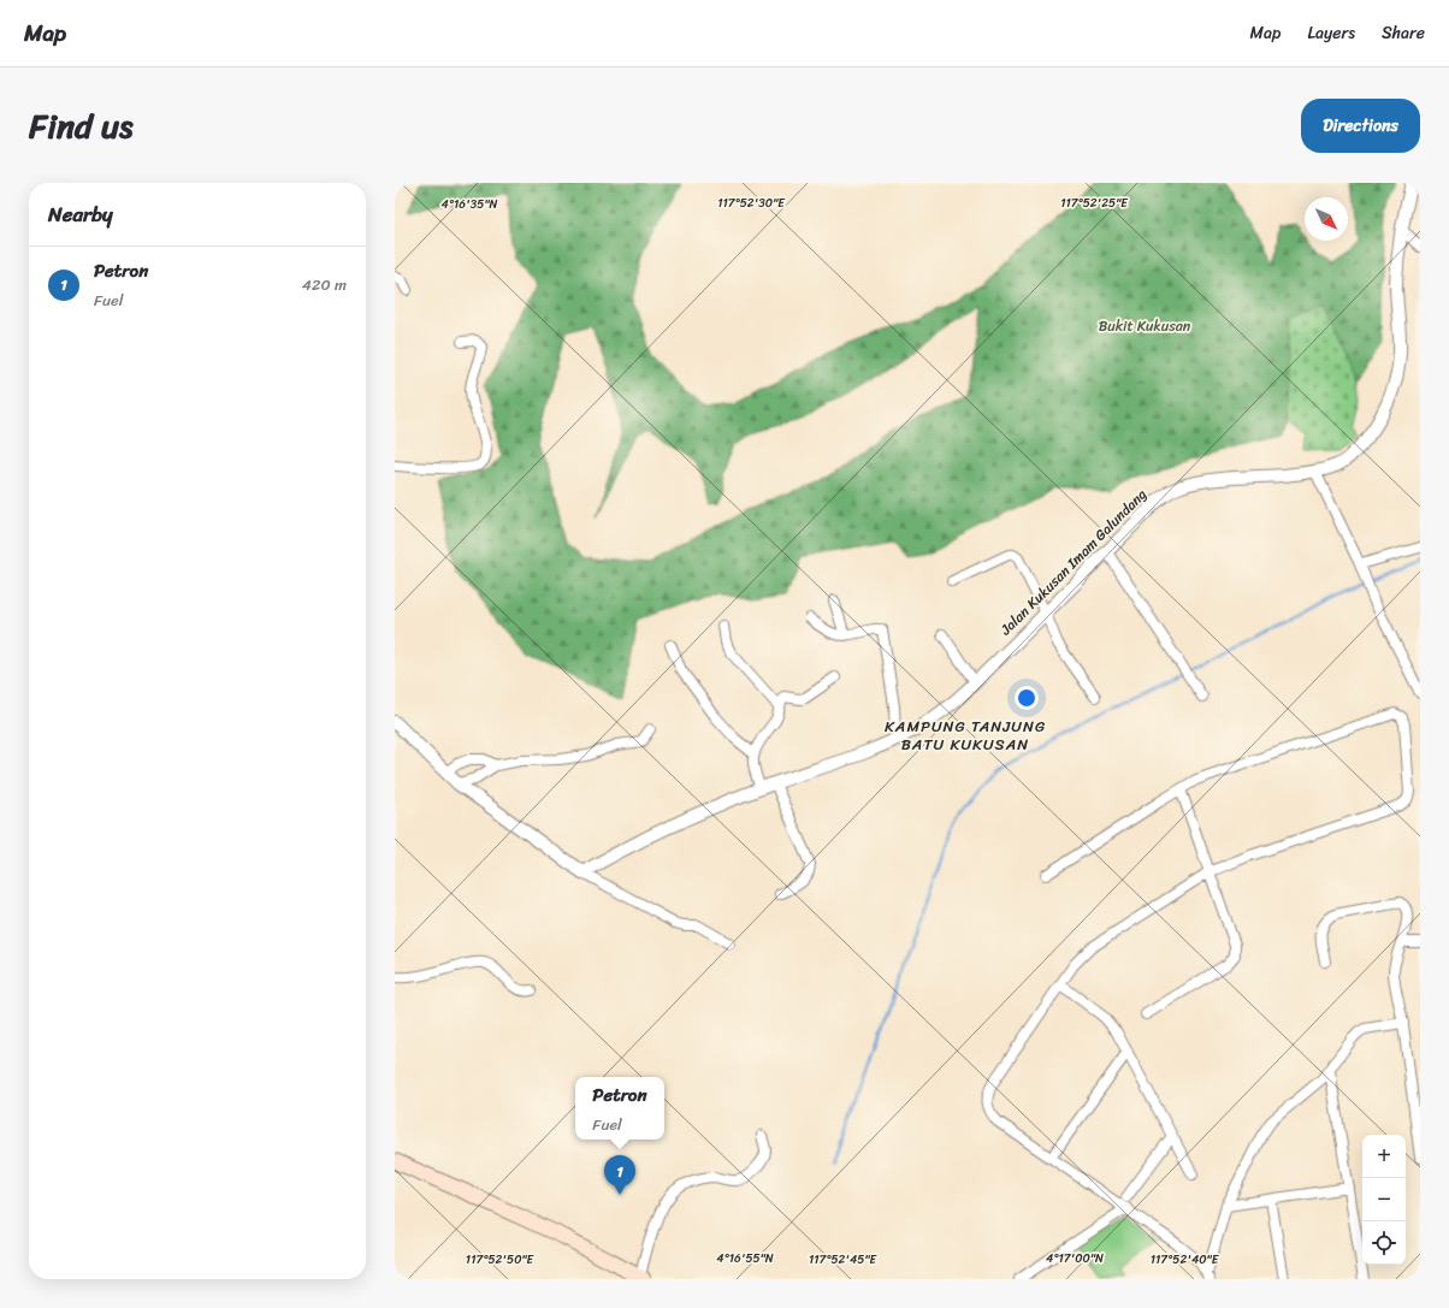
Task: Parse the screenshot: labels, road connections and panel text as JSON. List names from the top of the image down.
{
  "streets": {
    "street": ["Jalan Kukusan Imam Galundang"]
  },
  "districts": ["KAMPUNG TANJUNG BATU KUKUSAN"],
  "parks": ["Bukit Kukusan"],
  "north": "bottom right",
  "page": {
    "header": "Map",
    "nav": ["Map", "Layers", "Share"],
    "title": "Find us",
    "buttons": "Directions",
    "heading": "Nearby",
    "list": [
      {
        "mark": "1",
        "name": "Petron",
        "note": "Fuel",
        "value": "420 m"
      }
    ],
    "popup": ["Petron", "Fuel"],
    "map_buttons": ["+", "−"],
    "pins": "1"
  },
  "coordinates": [
    "117°52'30\"E",
    "117°52'25\"E",
    "4°16'35\"N",
    "4°16'55\"N",
    "4°17'00\"N",
    "117°52'50\"E",
    "117°52'45\"E",
    "117°52'40\"E"
  ]
}
